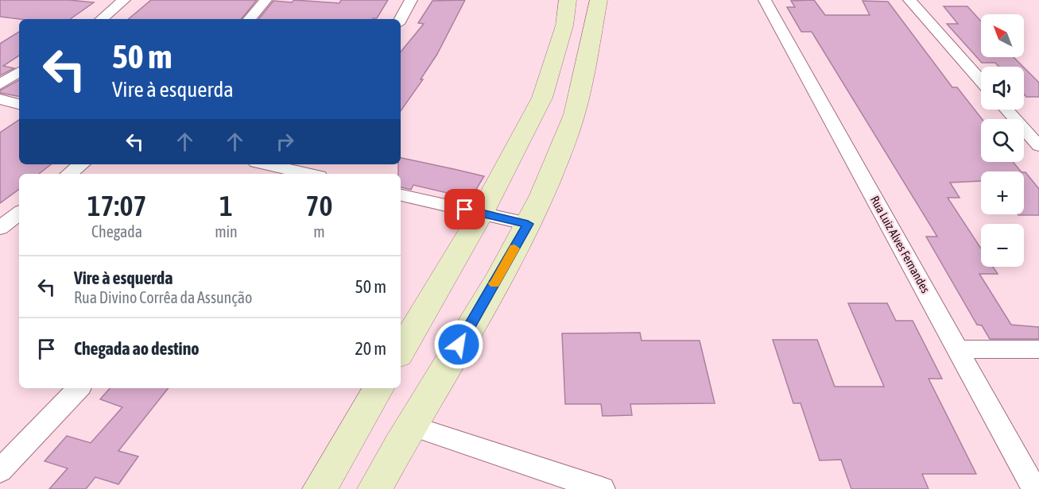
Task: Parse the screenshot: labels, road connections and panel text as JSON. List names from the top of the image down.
{
  "streets": {
    "street": ["Rua Luiz Alves Fernandes"]
  },
  "north": "top left",
  "page": {
    "map_buttons": ["+", "−"],
    "turn": ["50 m", "Vire à esquerda"],
    "eta": [
      "17:07",
      "Chegada",
      "1",
      "min",
      "70",
      "m"
    ],
    "list": [
      {
        "name": "Vire à esquerda",
        "note": "Rua Divino Corrêa da Assunção",
        "value": "50 m"
      },
      {
        "name": "Chegada ao destino",
        "value": "20 m"
      }
    ]
  }
}
